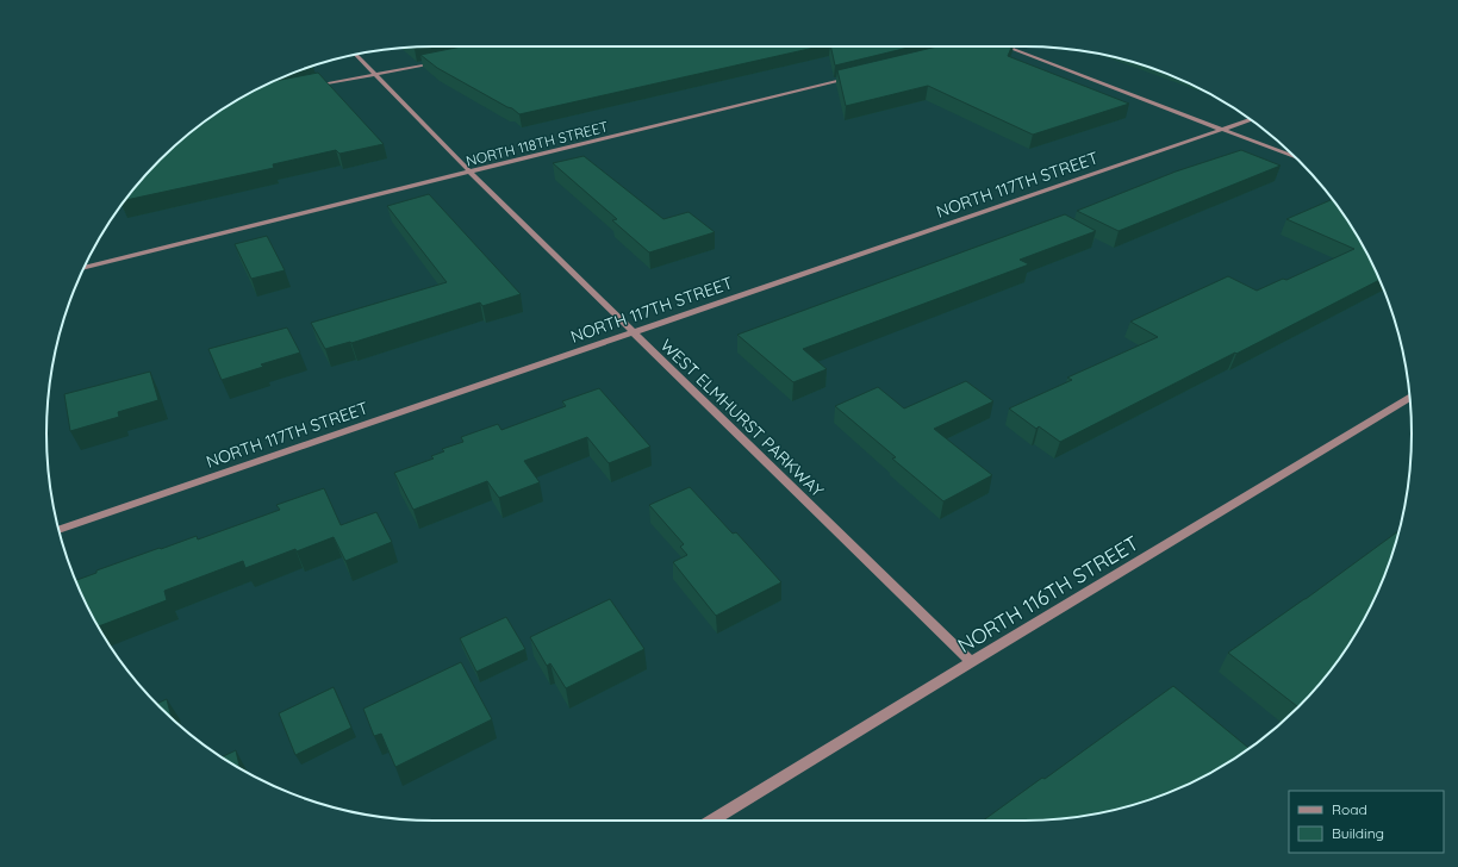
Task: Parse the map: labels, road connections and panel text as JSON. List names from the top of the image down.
{
  "streets": {
    "street": [
      "NORTH 118TH STREET",
      "NORTH 117TH STREET",
      "WEST ELMHURST PARKWAY",
      "NORTH 116TH STREET"
    ]
  },
  "crossings": [
    ["NORTH 118TH STREET", "WEST ELMHURST PARKWAY"],
    ["NORTH 117TH STREET", "WEST ELMHURST PARKWAY"],
    ["WEST ELMHURST PARKWAY", "NORTH 116TH STREET"]
  ],
  "legend": ["Road", "Building"]
}
